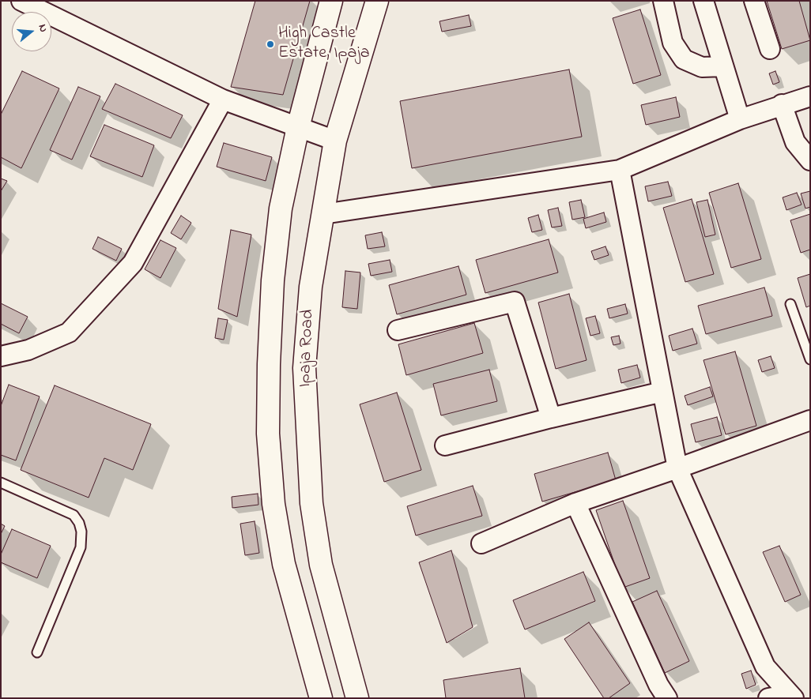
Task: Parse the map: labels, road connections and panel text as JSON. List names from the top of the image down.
{
  "streets": {
    "main road": ["Ipaja Road"]
  },
  "places": ["High Castle Estate, Ipaja"],
  "north": "right"
}
